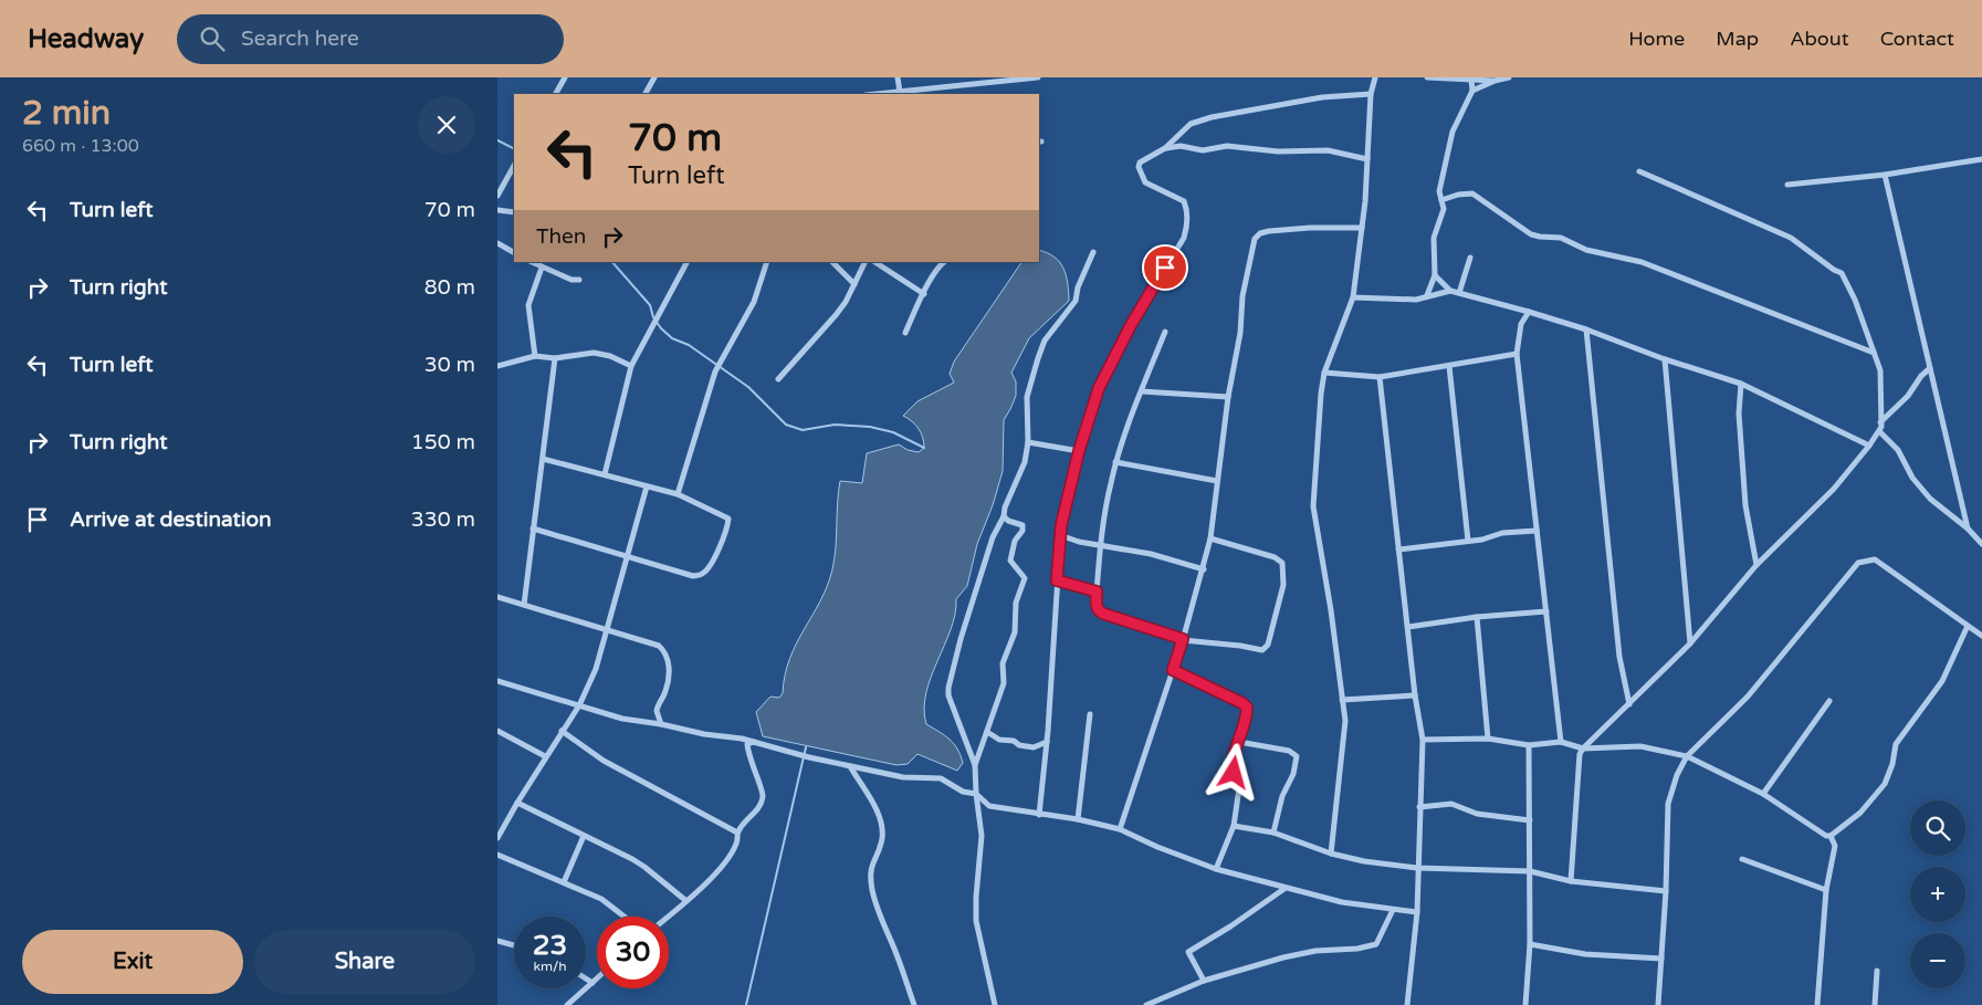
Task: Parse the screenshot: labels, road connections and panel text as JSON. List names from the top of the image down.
{
  "page": {
    "header": "Headway",
    "search": "Search here",
    "nav": [
      "Home",
      "Map",
      "About",
      "Contact"
    ],
    "heading": ["2 min", "660 m · 13:00"],
    "turn": ["70 m", "Turn left"],
    "list": [
      {
        "name": "Turn left",
        "value": "70 m"
      },
      {
        "name": "Turn right",
        "value": "80 m"
      },
      {
        "name": "Turn left",
        "value": "30 m"
      },
      {
        "name": "Turn right",
        "value": "150 m"
      },
      {
        "name": "Arrive at destination",
        "value": "330 m"
      }
    ],
    "then": "Then",
    "map_buttons": ["+", "−"],
    "speed": "23 km/h",
    "limit": "30",
    "buttons": ["Exit", "Share"]
  }
}
